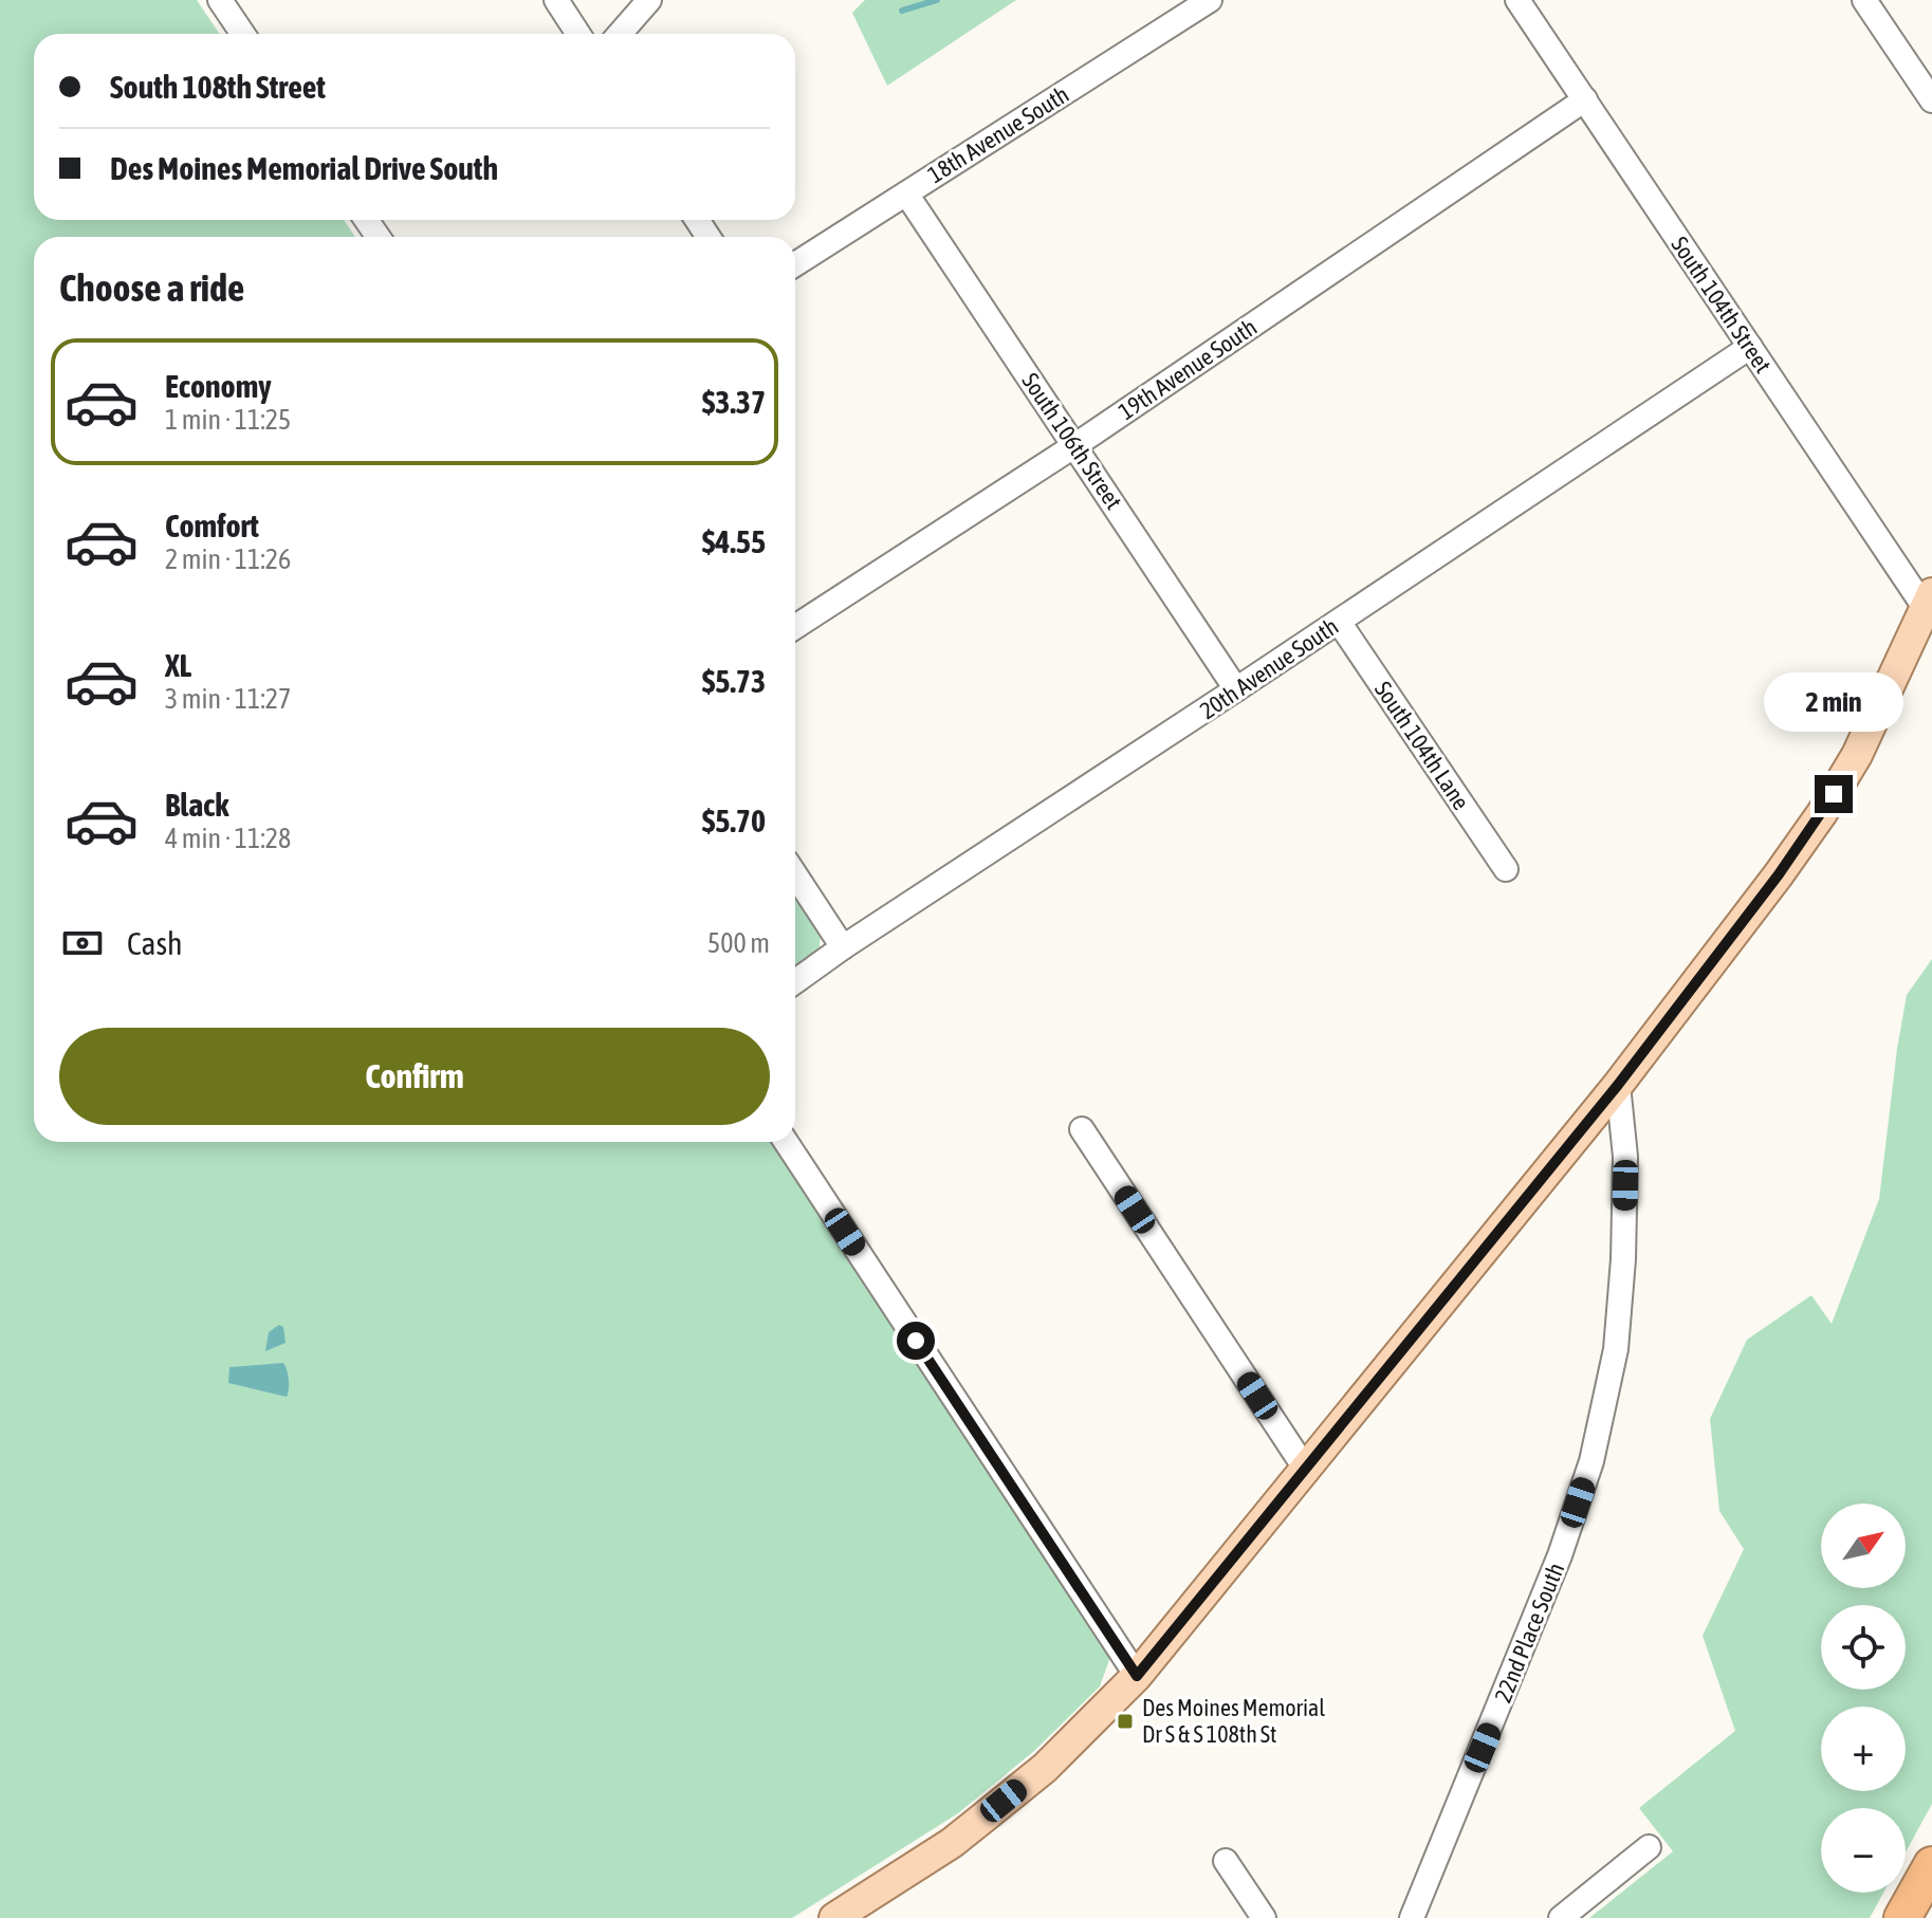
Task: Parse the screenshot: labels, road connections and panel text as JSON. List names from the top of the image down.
{
  "streets": {
    "street": [
      "18th Avenue South",
      "South 104th Street",
      "19th Avenue South",
      "South 106th Street",
      "20th Avenue South",
      "South 104th Lane",
      "22nd Place South"
    ]
  },
  "crossings": [
    ["18th Avenue South", "South 106th Street"],
    ["South 104th Street", "19th Avenue South"],
    ["South 104th Street", "20th Avenue South"],
    ["19th Avenue South", "South 106th Street"],
    ["South 106th Street", "20th Avenue South"],
    ["20th Avenue South", "South 104th Lane"]
  ],
  "places": {
    "transit": ["Des Moines Memorial Dr S & S 108th St"]
  },
  "north": "top right",
  "page": {
    "banner": ["South 108th Street", "Des Moines Memorial Drive South"],
    "heading": "Choose a ride",
    "list": [
      {
        "name": "Economy",
        "note": "1 min · 11:25",
        "value": "$3.37"
      },
      {
        "name": "Comfort",
        "note": "2 min · 11:26",
        "value": "$4.55"
      },
      {
        "name": "XL",
        "note": "3 min · 11:27",
        "value": "$5.73"
      },
      {
        "name": "Black",
        "note": "4 min · 11:28",
        "value": "$5.70"
      }
    ],
    "bubble": "2 min",
    "pay": ["Cash", "500 m"],
    "buttons": "Confirm",
    "map_buttons": ["+", "−"]
  }
}
